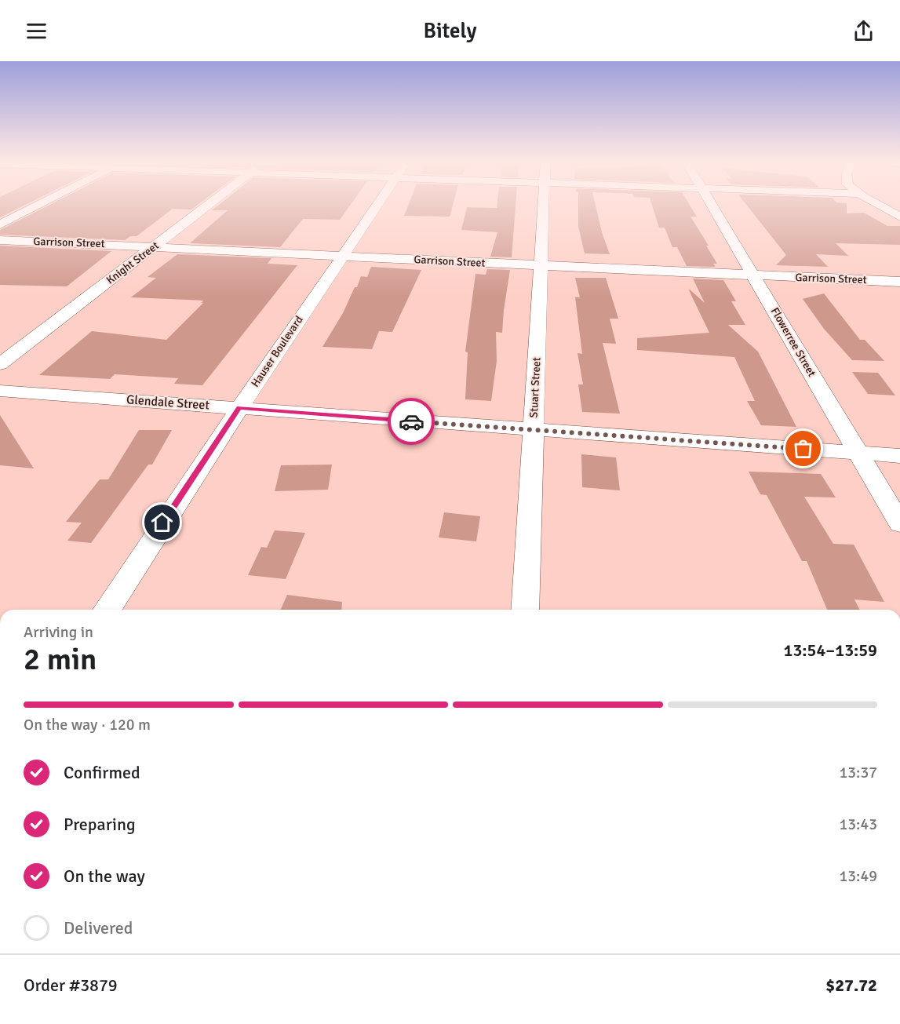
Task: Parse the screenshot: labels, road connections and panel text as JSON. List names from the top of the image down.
{
  "streets": {
    "street": [
      "Garrison Street",
      "Knight Street",
      "Flowerree Street",
      "Hauser Boulevard",
      "Stuart Street",
      "Glendale Street"
    ]
  },
  "crossings": [
    ["Garrison Street", "Knight Street"],
    ["Garrison Street", "Flowerree Street"],
    ["Garrison Street", "Hauser Boulevard"],
    ["Garrison Street", "Stuart Street"],
    ["Flowerree Street", "Glendale Street"],
    ["Hauser Boulevard", "Glendale Street"],
    ["Stuart Street", "Glendale Street"]
  ],
  "page": {
    "header": "Bitely",
    "heading": ["2 min", "Arriving in", "13:54–13:59"],
    "panel": ["Order #3879", "$27.72"],
    "bar": "On the way · 120 m",
    "list": [
      ["Confirmed", "13:37"],
      ["Preparing", "13:43"],
      ["On the way", "13:49"],
      "Delivered"
    ]
  }
}
